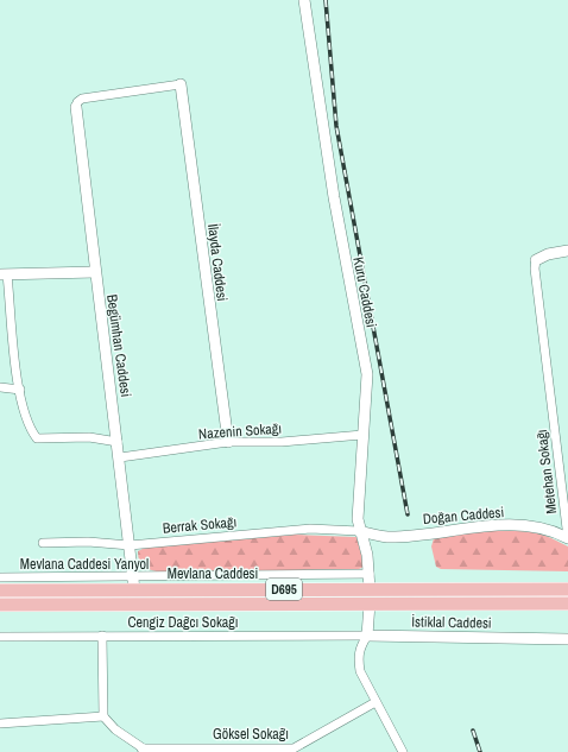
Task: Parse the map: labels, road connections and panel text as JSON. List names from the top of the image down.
{
  "streets": {
    "main road": ["Mevlana Caddesi", "D695"],
    "street": [
      "İlayda Caddesi",
      "Kuru Caddesi",
      "Begümhan Caddesi",
      "Nazenin Sokağı",
      "Metehan Sokağı",
      "Doğan Caddesi",
      "Berrak Sokağı",
      "Mevlana Caddesi Yanyol",
      "Cengiz Dağcı Sokağı",
      "İstiklal Caddesi",
      "Göksel Sokağı"
    ]
  },
  "crossings": [
    ["İlayda Caddesi", "Nazenin Sokağı"],
    ["Kuru Caddesi", "Nazenin Sokağı"],
    ["Kuru Caddesi", "Doğan Caddesi"],
    ["Kuru Caddesi", "Berrak Sokağı"],
    ["Kuru Caddesi", "Mevlana Caddesi Yanyol"],
    ["Kuru Caddesi", "Mevlana Caddesi"],
    ["Begümhan Caddesi", "Nazenin Sokağı"],
    ["Begümhan Caddesi", "Berrak Sokağı"],
    ["Begümhan Caddesi", "Mevlana Caddesi Yanyol"],
    ["Begümhan Caddesi", "Mevlana Caddesi"],
    ["Metehan Sokağı", "Doğan Caddesi"],
    ["Doğan Caddesi", "Berrak Sokağı"],
    ["Mevlana Caddesi Yanyol", "Mevlana Caddesi"],
    ["Cengiz Dağcı Sokağı", "İstiklal Caddesi"]
  ]
}
